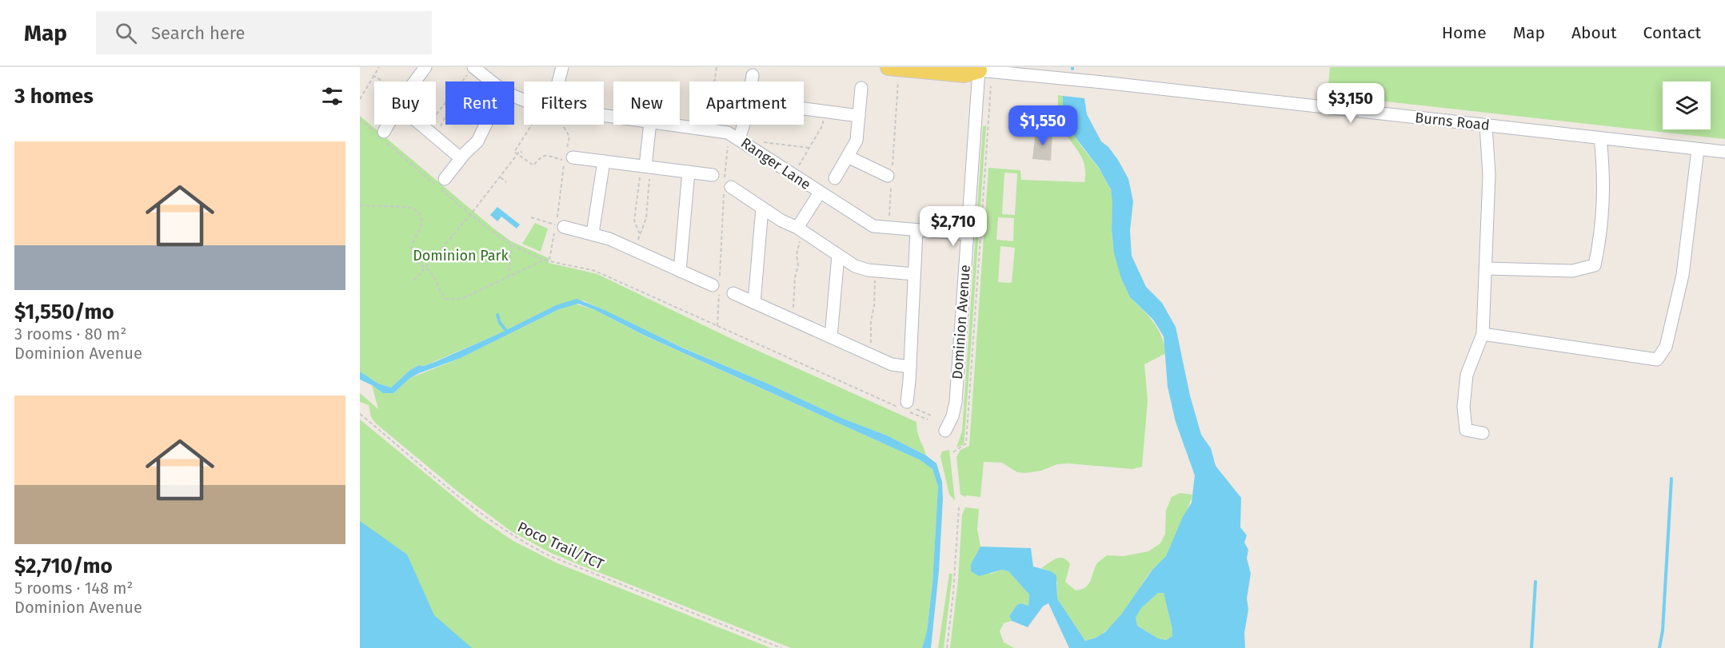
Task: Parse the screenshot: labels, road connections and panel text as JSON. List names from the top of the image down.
{
  "streets": {
    "street": ["Burns Road", "Ranger Lane", "Dominion Avenue"],
    "path": ["Poco Trail/TCT"]
  },
  "crossings": [
    ["Burns Road", "Dominion Avenue"],
    ["Ranger Lane", "Dominion Avenue"]
  ],
  "parks": ["Dominion Park"],
  "page": {
    "header": "Map",
    "search": "Search here",
    "nav": [
      "Home",
      "Map",
      "About",
      "Contact"
    ],
    "heading": "3 homes",
    "chip": [
      "Buy",
      "Rent",
      "Filters",
      "New",
      "Apartment"
    ],
    "price": ["$3,150", "$1,550", "$2,710"],
    "list": [
      {
        "name": "$1,550/mo",
        "note": "3 rooms · 80 m² · Dominion Avenue"
      },
      {
        "name": "$2,710/mo",
        "note": "5 rooms · 148 m² · Dominion Avenue"
      }
    ]
  }
}
